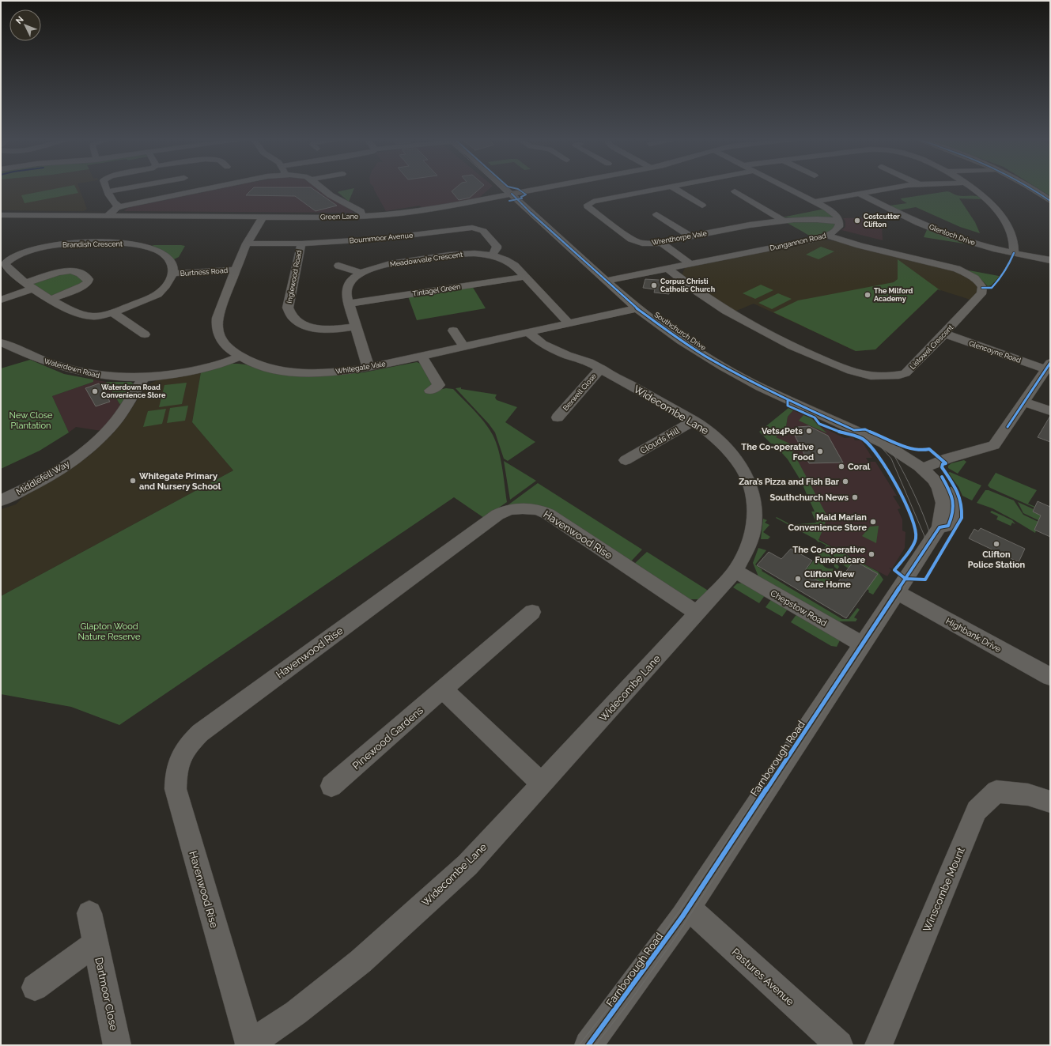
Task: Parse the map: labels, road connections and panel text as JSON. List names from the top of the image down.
{
  "streets": {
    "street": [
      "Green Lane",
      "Glenloch Drive",
      "Bournmoor Avenue",
      "Wrenthorpe Vale",
      "Dungannon Road",
      "Brandish Crescent",
      "Meadowvale Crescent",
      "Burtness Road",
      "Inglewood Road",
      "Tintagel Green",
      "Southchurch Drive",
      "Listowel Crescent",
      "Glencoyne Road",
      "Whitegate Vale",
      "Waterdown Road",
      "Bexwell Close",
      "Widecombe Lane",
      "Clouds Hill",
      "Middlefell Way",
      "Havenwood Rise",
      "Chepstow Road",
      "Highbank Drive",
      "Pinewood Gardens",
      "Farnborough Road",
      "Winscombe Mount",
      "Pastures Avenue",
      "Dartmoor Close"
    ]
  },
  "crossings": [
    ["Green Lane", "Southchurch Drive"],
    ["Green Lane", "Whitegate Vale"],
    ["Bournmoor Avenue", "Meadowvale Crescent"],
    ["Bournmoor Avenue", "Inglewood Road"],
    ["Bournmoor Avenue", "Whitegate Vale"],
    ["Wrenthorpe Vale", "Dungannon Road"],
    ["Dungannon Road", "Southchurch Drive"],
    ["Dungannon Road", "Listowel Crescent"],
    ["Brandish Crescent", "Burtness Road"],
    ["Meadowvale Crescent", "Inglewood Road"],
    ["Meadowvale Crescent", "Tintagel Green"],
    ["Meadowvale Crescent", "Whitegate Vale"],
    ["Burtness Road", "Whitegate Vale"],
    ["Southchurch Drive", "Whitegate Vale"],
    ["Southchurch Drive", "Farnborough Road"],
    ["Listowel Crescent", "Glencoyne Road"],
    ["Whitegate Vale", "Waterdown Road"],
    ["Whitegate Vale", "Widecombe Lane"],
    ["Waterdown Road", "Middlefell Way"],
    ["Bexwell Close", "Widecombe Lane"],
    ["Widecombe Lane", "Clouds Hill"],
    ["Widecombe Lane", "Havenwood Rise"],
    ["Widecombe Lane", "Chepstow Road"],
    ["Chepstow Road", "Farnborough Road"],
    ["Highbank Drive", "Farnborough Road"],
    ["Farnborough Road", "Pastures Avenue"]
  ],
  "parks": ["New Close Plantation", "Glapton Wood Nature Reserve"],
  "places": [
    "Costcutter Clifton",
    "Corpus Christi Catholic Church",
    "The Milford Academy",
    "Waterdown Road Convenience Store",
    "Vets4Pets",
    "The Co-operative Food",
    "Coral",
    "Whitegate Primary and Nursery School",
    "Zara’s Pizza and Fish Bar",
    "Southchurch News",
    "Maid Marian Convenience Store",
    "Clifton Police Station",
    "The Co-operative Funeralcare",
    "Clifton View Care Home"
  ],
  "north": "top left"
}
